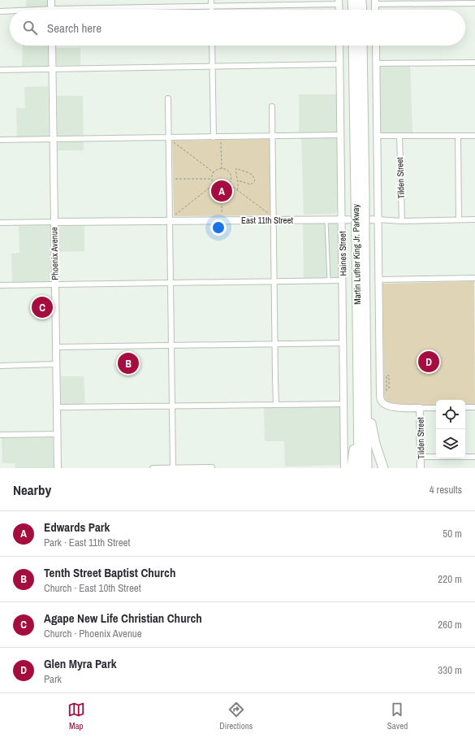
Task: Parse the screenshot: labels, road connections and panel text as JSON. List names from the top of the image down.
{
  "streets": {
    "highway": ["Martin Luther King Jr. Parkway"],
    "street": [
      "Tilden Street",
      "East 11th Street",
      "Phoenix Avenue",
      "Haines Street"
    ]
  },
  "crossings": [
    ["Tilden Street", "East 11th Street"],
    ["East 11th Street", "Phoenix Avenue"],
    ["East 11th Street", "Haines Street"]
  ],
  "page": {
    "search": "Search here",
    "pins": [
      "A",
      "C",
      "D",
      "B"
    ],
    "heading": ["Nearby", "4 results"],
    "list": [
      {
        "mark": "A",
        "name": "Edwards Park",
        "note": "Park · East 11th Street",
        "value": "50 m"
      },
      {
        "mark": "B",
        "name": "Tenth Street Baptist Church",
        "note": "Church · East 10th Street",
        "value": "220 m"
      },
      {
        "mark": "C",
        "name": "Agape New Life Christian Church",
        "note": "Church · Phoenix Avenue",
        "value": "260 m"
      },
      {
        "mark": "D",
        "name": "Glen Myra Park",
        "note": "Park",
        "value": "330 m"
      }
    ],
    "nav": ["Map", "Directions", "Saved"]
  }
}
